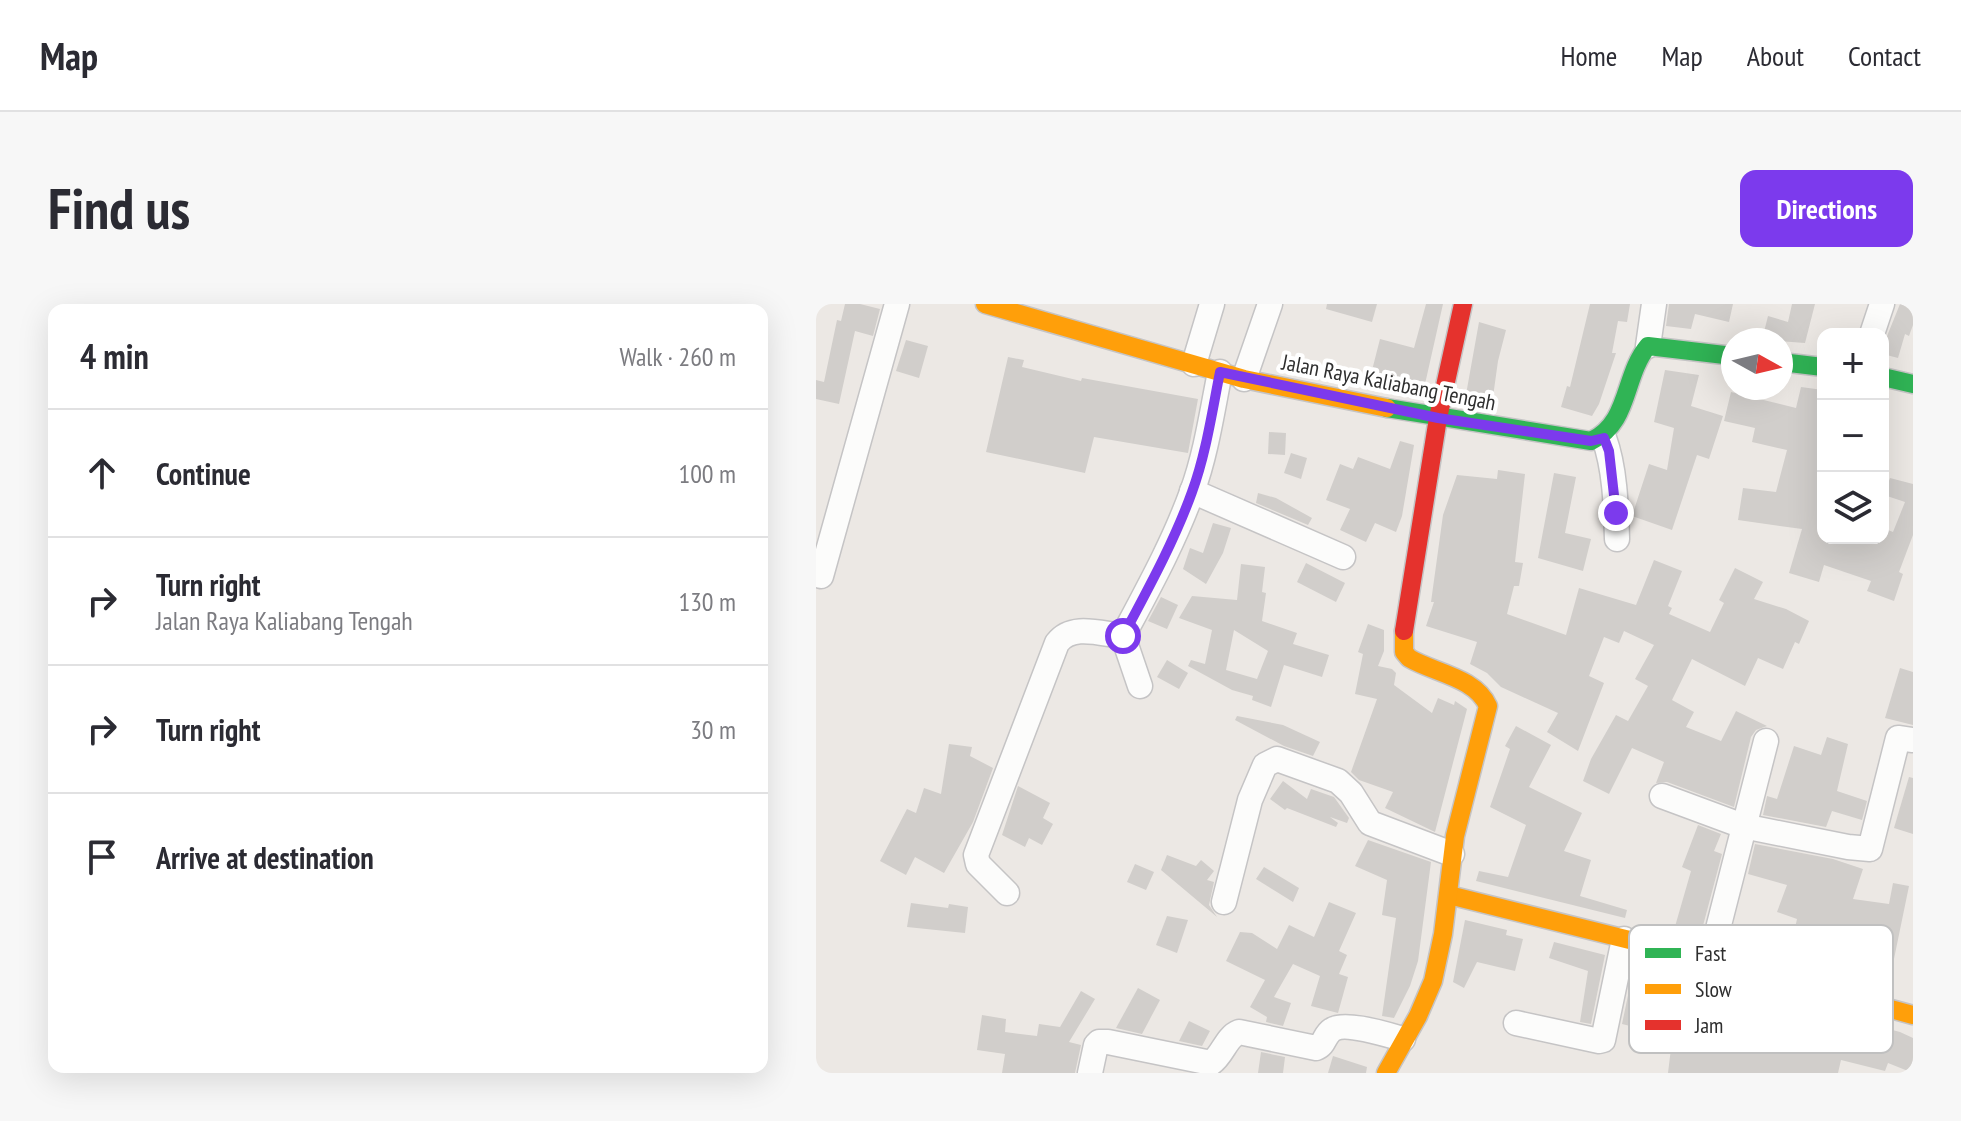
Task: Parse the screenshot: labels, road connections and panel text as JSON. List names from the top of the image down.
{
  "streets": {
    "street": ["Jalan Raya Kaliabang Tengah"]
  },
  "legend": ["Fast", "Slow", "Jam"],
  "north": "right",
  "page": {
    "header": "Map",
    "nav": [
      "Home",
      "Map",
      "About",
      "Contact"
    ],
    "buttons": "Directions",
    "title": "Find us",
    "heading": ["4 min", "Walk · 260 m"],
    "map_buttons": ["+", "−"],
    "list": [
      ["Continue", "100 m"],
      ["Turn right", "Jalan Raya Kaliabang Tengah", "130 m"],
      ["Turn right", "30 m"],
      "Arrive at destination"
    ]
  }
}
